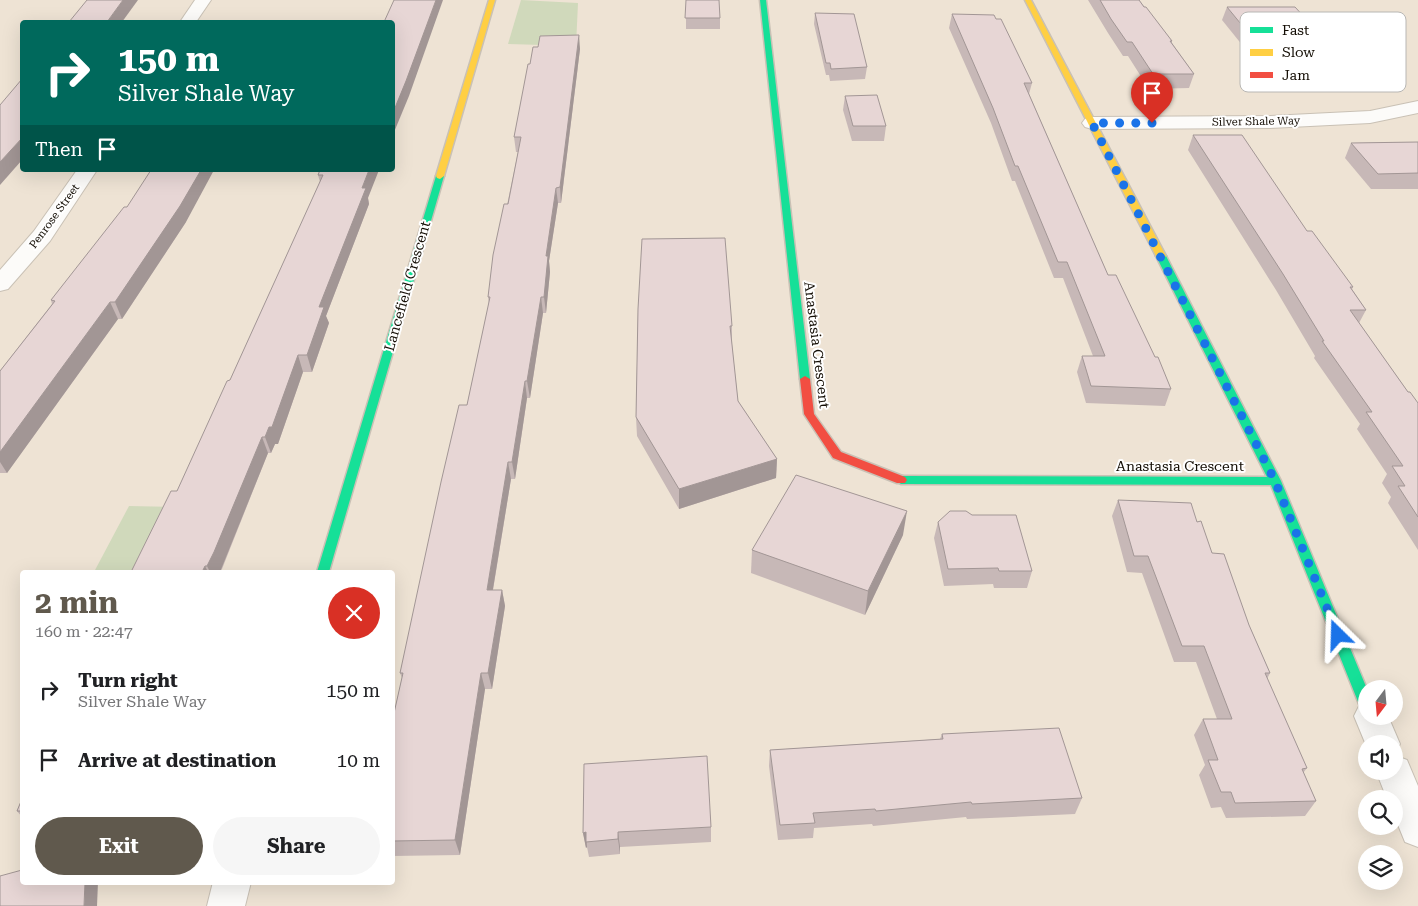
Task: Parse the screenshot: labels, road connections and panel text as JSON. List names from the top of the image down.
{
  "streets": {
    "street": [
      "Silver Shale Way",
      "Penrose Street",
      "Lancefield Crescent",
      "Anastasia Crescent"
    ]
  },
  "legend": ["Fast", "Slow", "Jam"],
  "north": "bottom",
  "page": {
    "turn": ["150 m", "Silver Shale Way"],
    "then": "Then",
    "heading": ["2 min", "160 m · 22:47"],
    "list": [
      {
        "name": "Turn right",
        "note": "Silver Shale Way",
        "value": "150 m"
      },
      {
        "name": "Arrive at destination",
        "value": "10 m"
      }
    ],
    "buttons": ["Exit", "Share"]
  }
}
